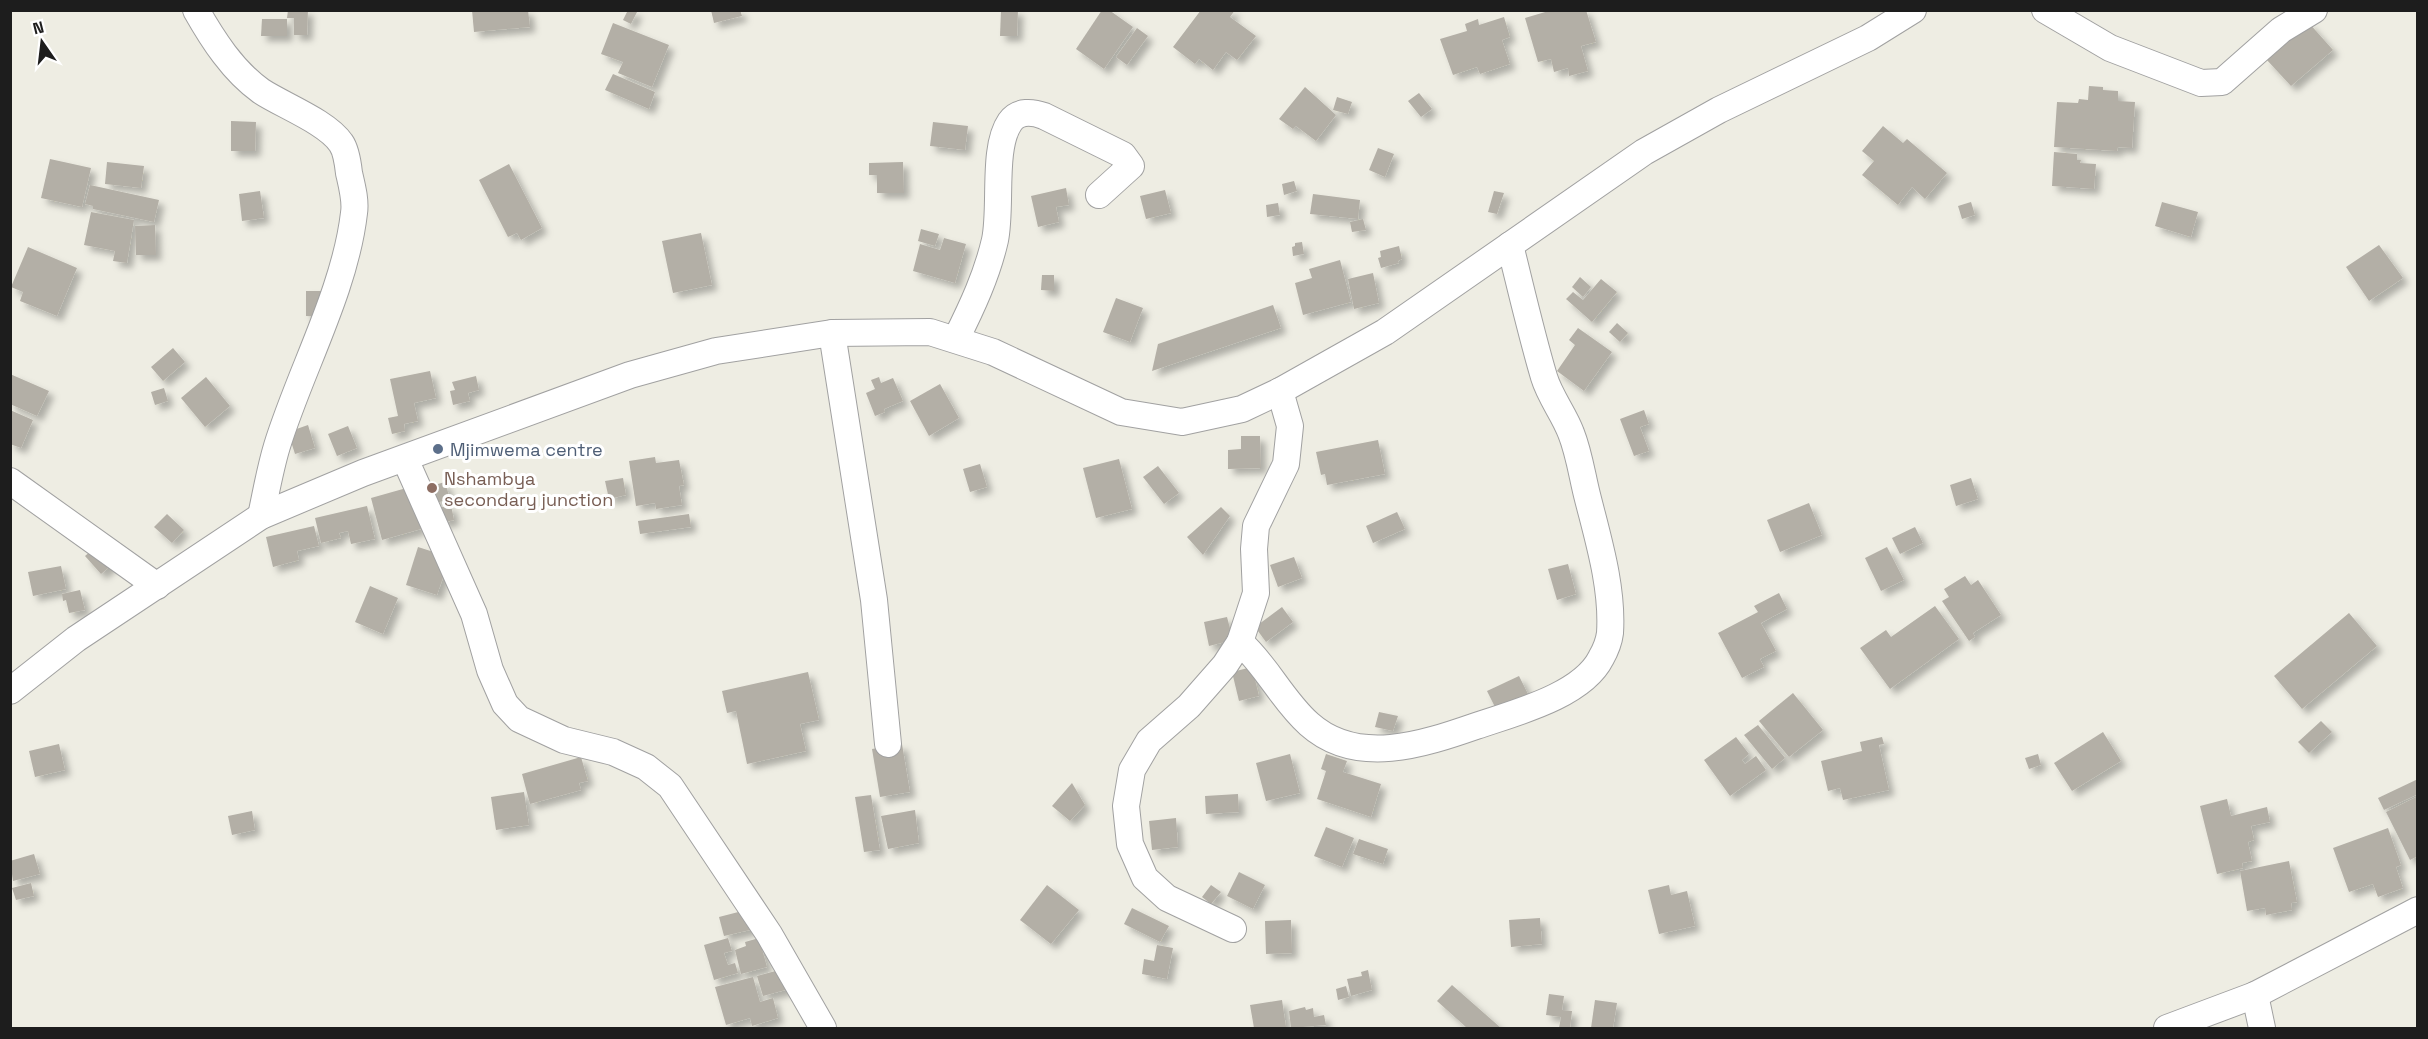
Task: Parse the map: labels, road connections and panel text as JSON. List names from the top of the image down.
{
  "places": ["Mjimwema centre", "Nshambya secondary junction"],
  "north": "top"
}
